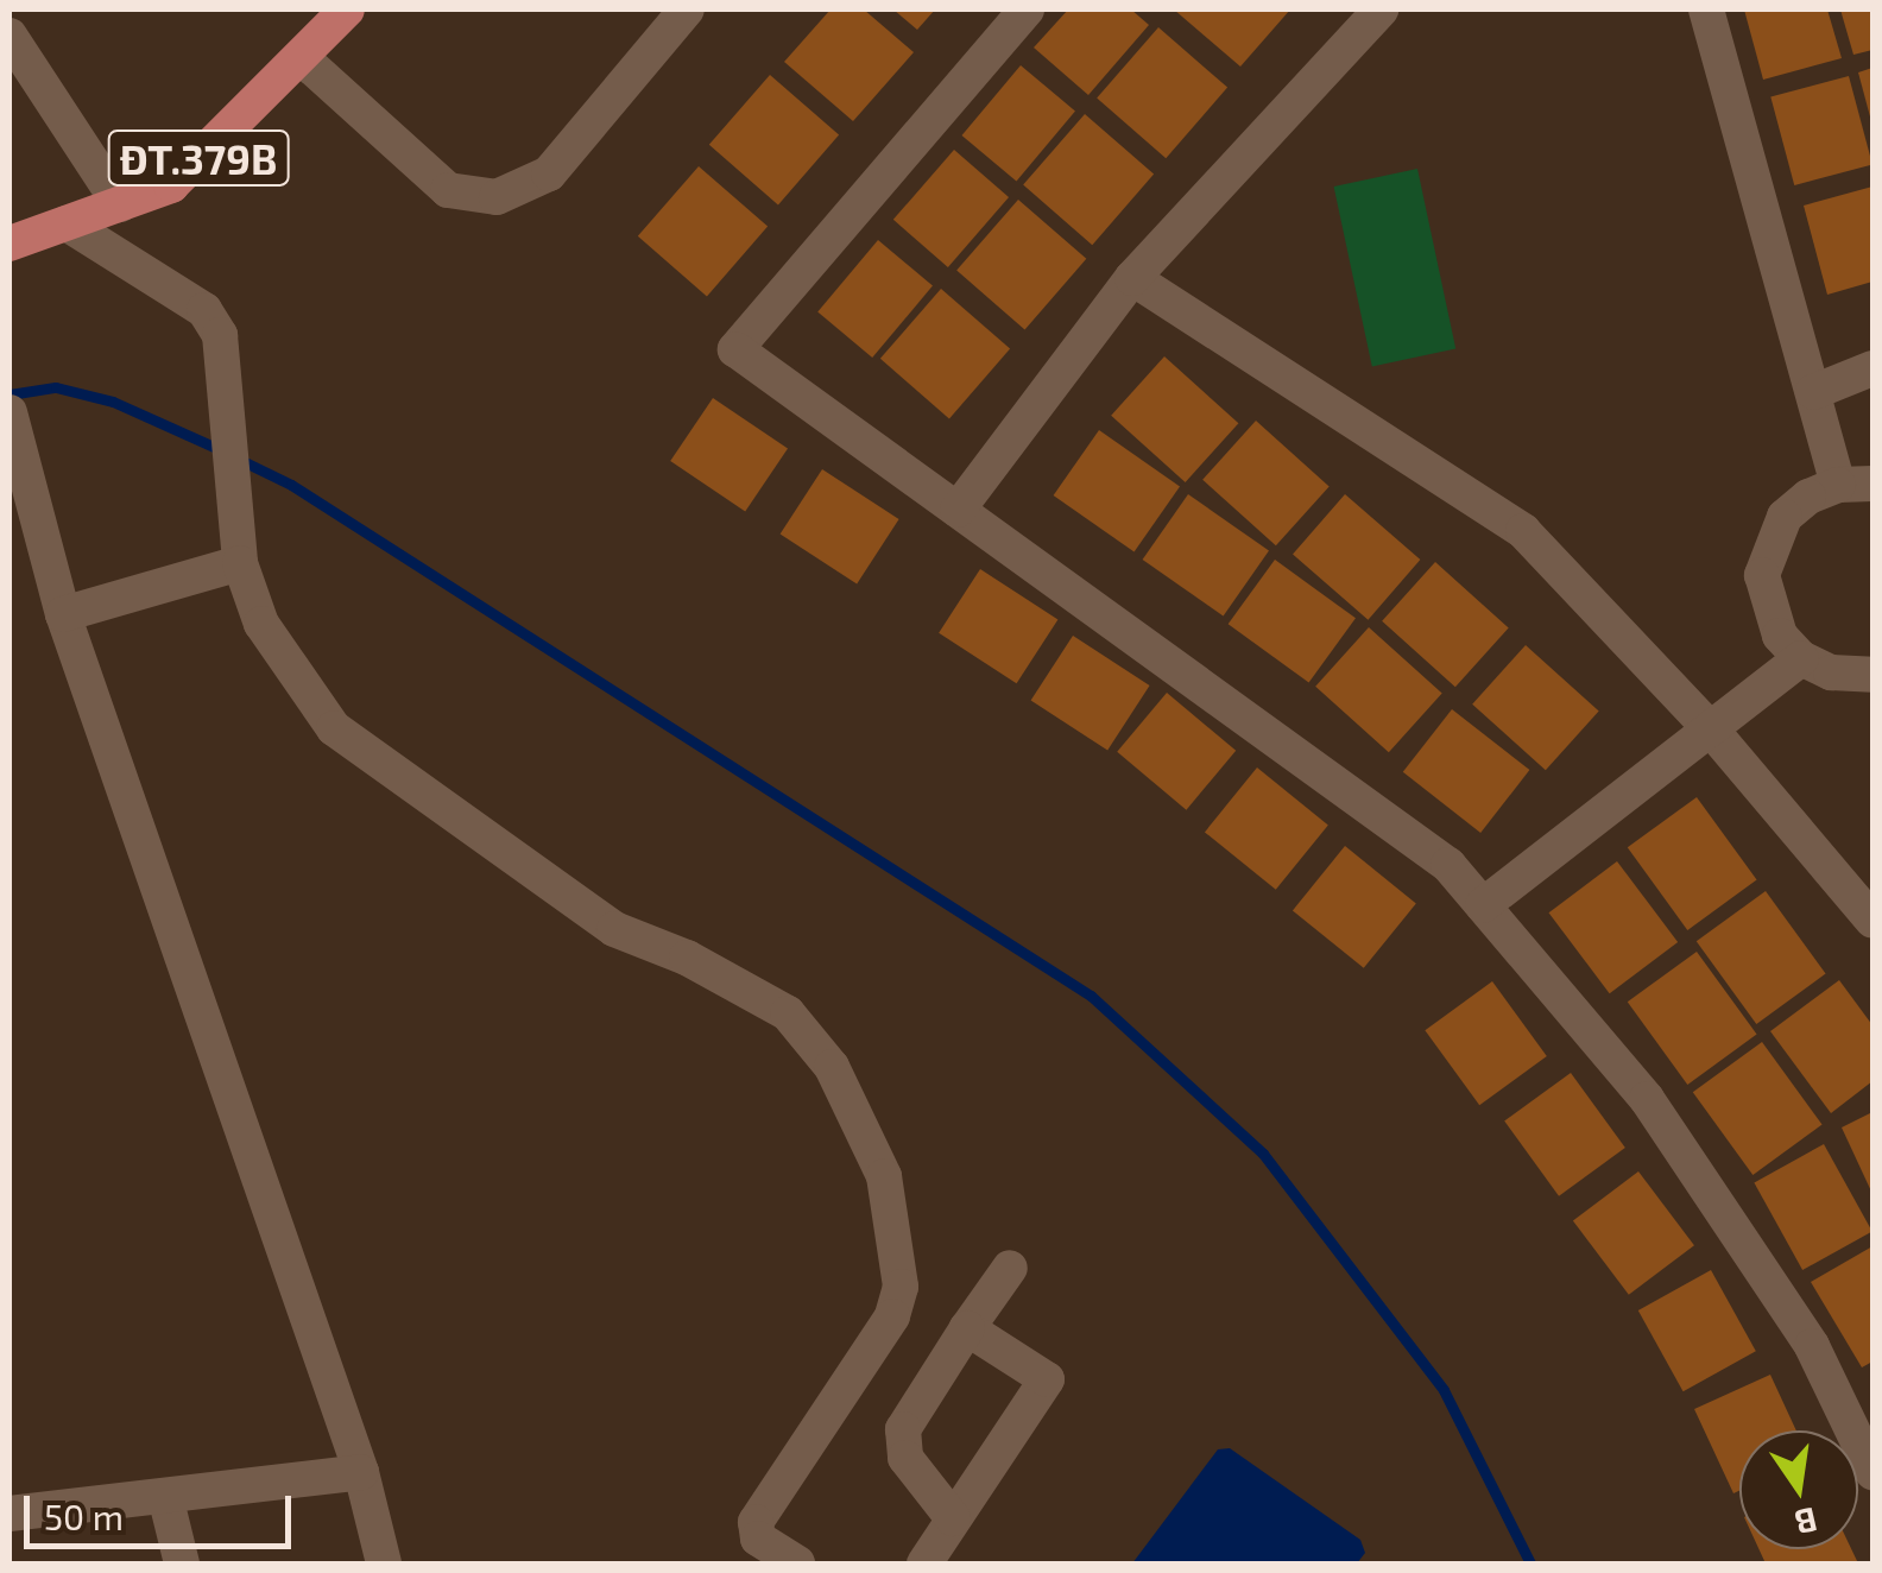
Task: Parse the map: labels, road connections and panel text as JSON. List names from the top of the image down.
{
  "streets": {
    "main road": ["ĐT.379B"]
  },
  "scale_bar": "50 m",
  "north": "bottom"
}
